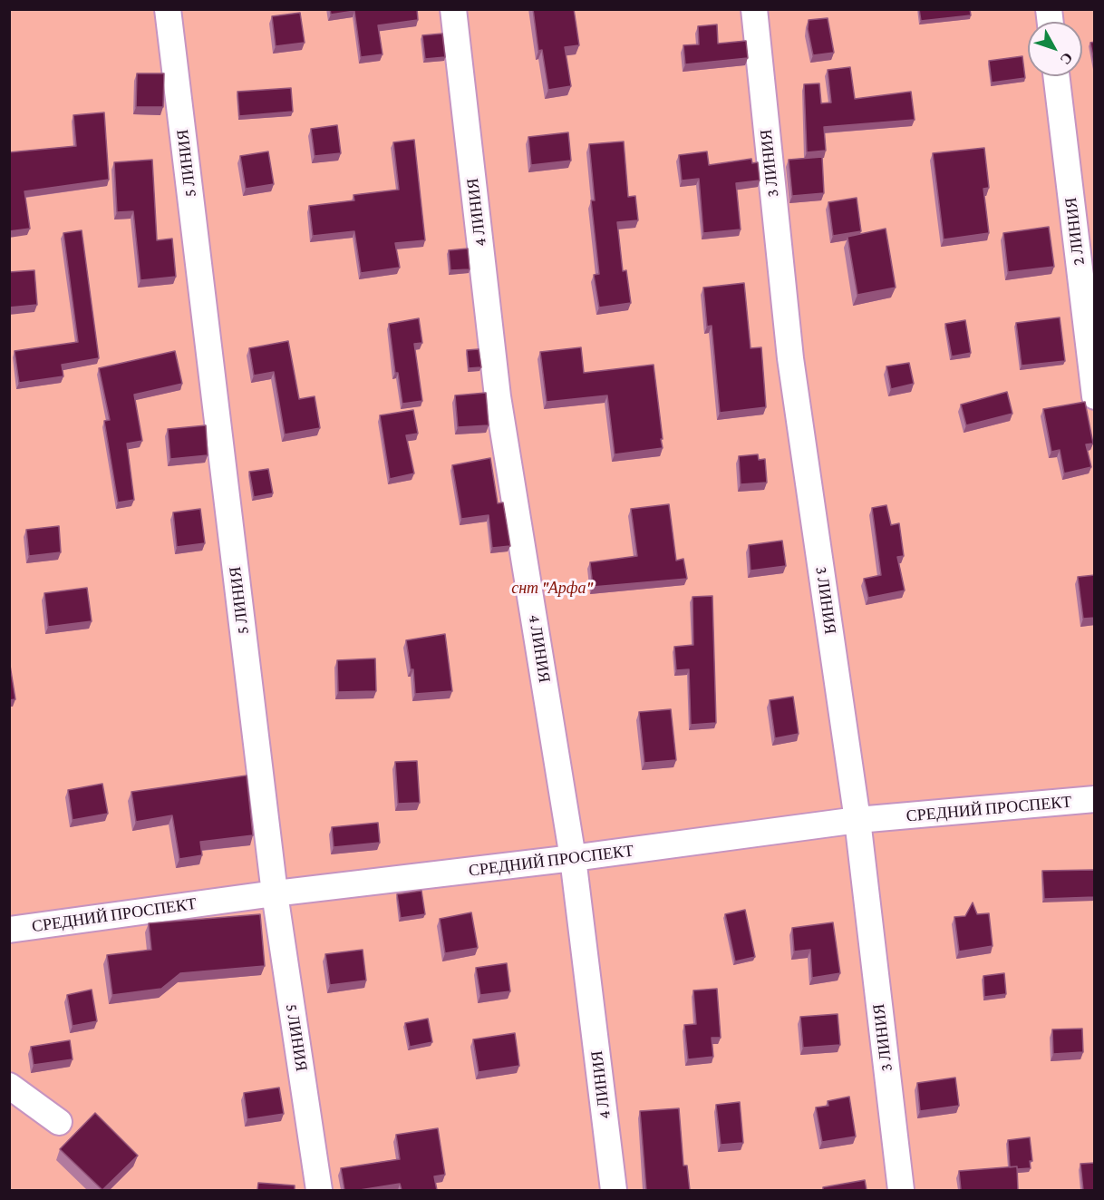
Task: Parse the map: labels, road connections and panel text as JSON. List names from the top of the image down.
{
  "streets": {
    "street": [
      "5 ЛИНИЯ",
      "3 ЛИНИЯ",
      "4 ЛИНИЯ",
      "2 ЛИНИЯ",
      "СРЕДНИЙ ПРОСПЕКТ"
    ]
  },
  "crossings": [
    ["5 ЛИНИЯ", "СРЕДНИЙ ПРОСПЕКТ"],
    ["3 ЛИНИЯ", "СРЕДНИЙ ПРОСПЕКТ"],
    ["4 ЛИНИЯ", "СРЕДНИЙ ПРОСПЕКТ"]
  ],
  "parks": ["снт \"Арфа\""],
  "north": "bottom right"
}
